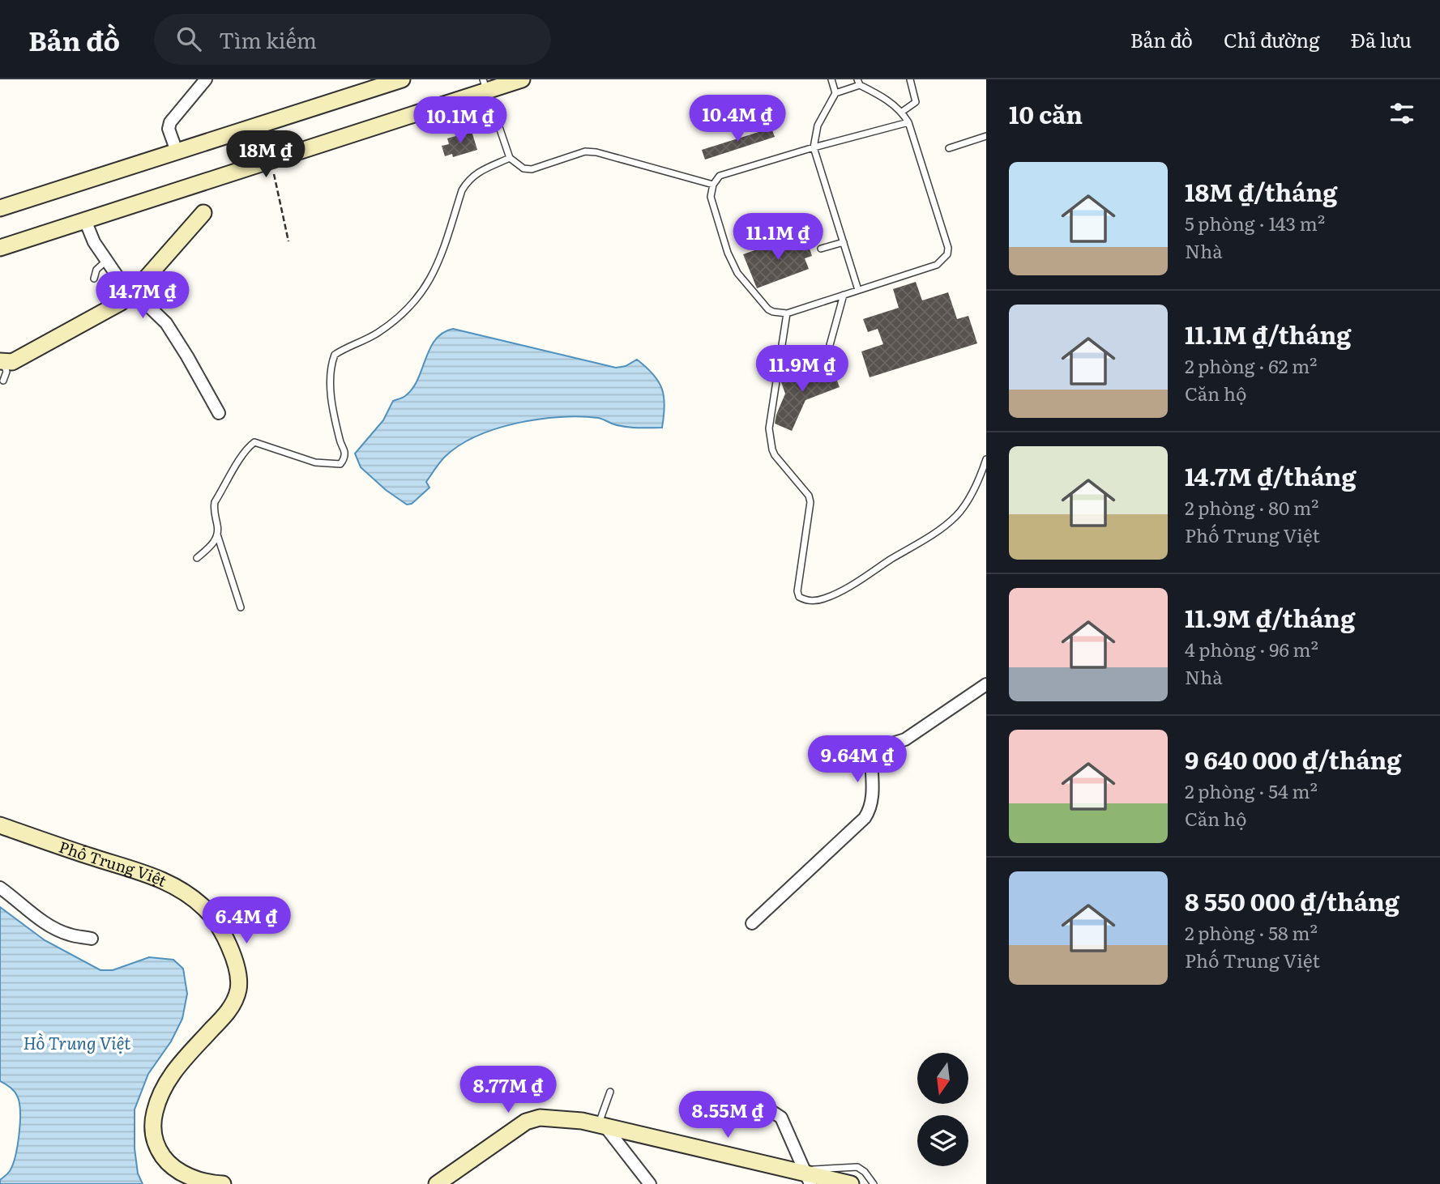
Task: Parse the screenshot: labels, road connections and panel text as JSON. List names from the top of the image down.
{
  "streets": {
    "street": ["Phố Trung Việt"]
  },
  "water": ["Hồ Trung Việt"],
  "north": "bottom",
  "page": {
    "header": "Bản đồ",
    "search": "Tìm kiếm",
    "nav": ["Bản đồ", "Chỉ đường", "Đã lưu"],
    "heading": "10 căn",
    "price": [
      "10.4M ₫",
      "10.1M ₫",
      "18M ₫",
      "11.1M ₫",
      "14.7M ₫",
      "11.9M ₫",
      "9.64M ₫",
      "6.4M ₫",
      "8.77M ₫",
      "8.55M ₫"
    ],
    "list": [
      {
        "name": "18M ₫/tháng",
        "note": "5 phòng · 143 m² · Nhà"
      },
      {
        "name": "11.1M ₫/tháng",
        "note": "2 phòng · 62 m² · Căn hộ"
      },
      {
        "name": "14.7M ₫/tháng",
        "note": "2 phòng · 80 m² · Phố Trung Việt"
      },
      {
        "name": "11.9M ₫/tháng",
        "note": "4 phòng · 96 m² · Nhà"
      },
      {
        "name": "9 640 000 ₫/tháng",
        "note": "2 phòng · 54 m² · Căn hộ"
      },
      {
        "name": "8 550 000 ₫/tháng",
        "note": "2 phòng · 58 m² · Phố Trung Việt"
      }
    ]
  }
}
